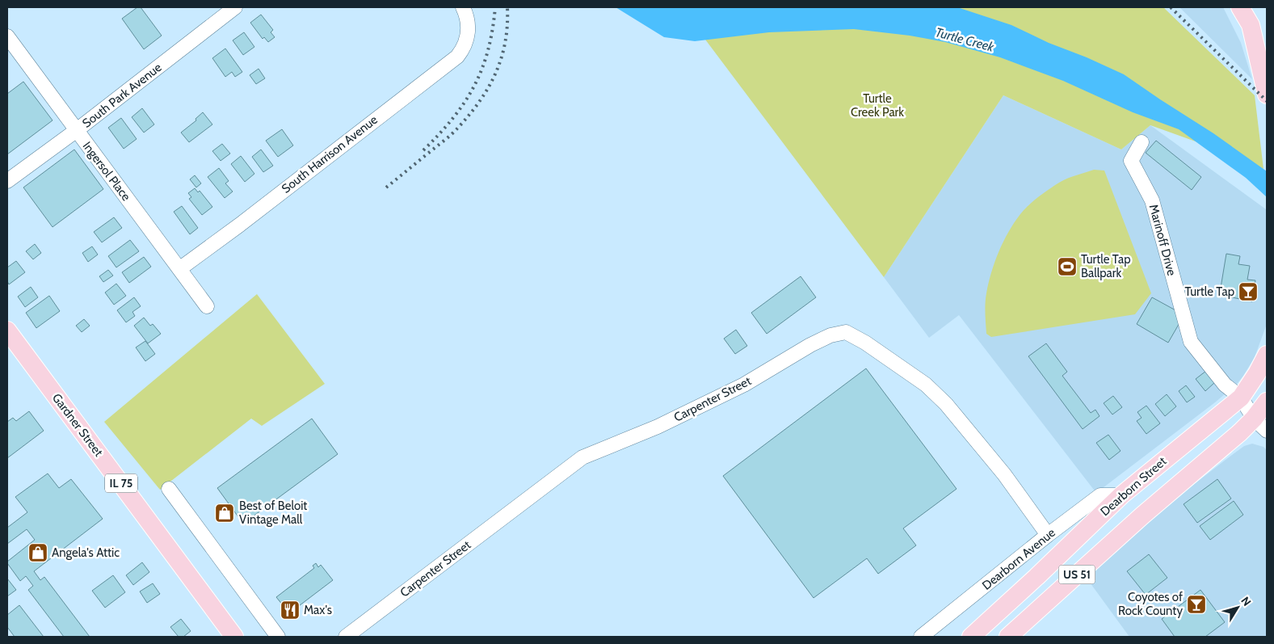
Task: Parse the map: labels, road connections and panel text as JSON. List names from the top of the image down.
{
  "streets": {
    "main road": [
      "Gardner Street",
      "IL 75",
      "Dearborn Street",
      "US 51"
    ],
    "street": [
      "South Park Avenue",
      "South Harrison Avenue",
      "Ingersol Place",
      "Marinoff Drive",
      "Carpenter Street",
      "Dearborn Avenue"
    ]
  },
  "crossings": [
    ["South Park Avenue", "Ingersol Place"],
    ["South Harrison Avenue", "Ingersol Place"],
    ["Marinoff Drive", "Dearborn Street"],
    ["Carpenter Street", "Dearborn Avenue"],
    ["Dearborn Street", "Dearborn Avenue"]
  ],
  "water": ["Turtle Creek"],
  "parks": ["Turtle Creek Park"],
  "places": {
    "sports": ["Turtle Tap Ballpark"],
    "bar": ["Turtle Tap", "Coyotes of Rock County"],
    "shop": ["Best of Beloit Vintage Mall", "Angela's Attic"],
    "restaurant": ["Max's"]
  },
  "north": "top right"
}
